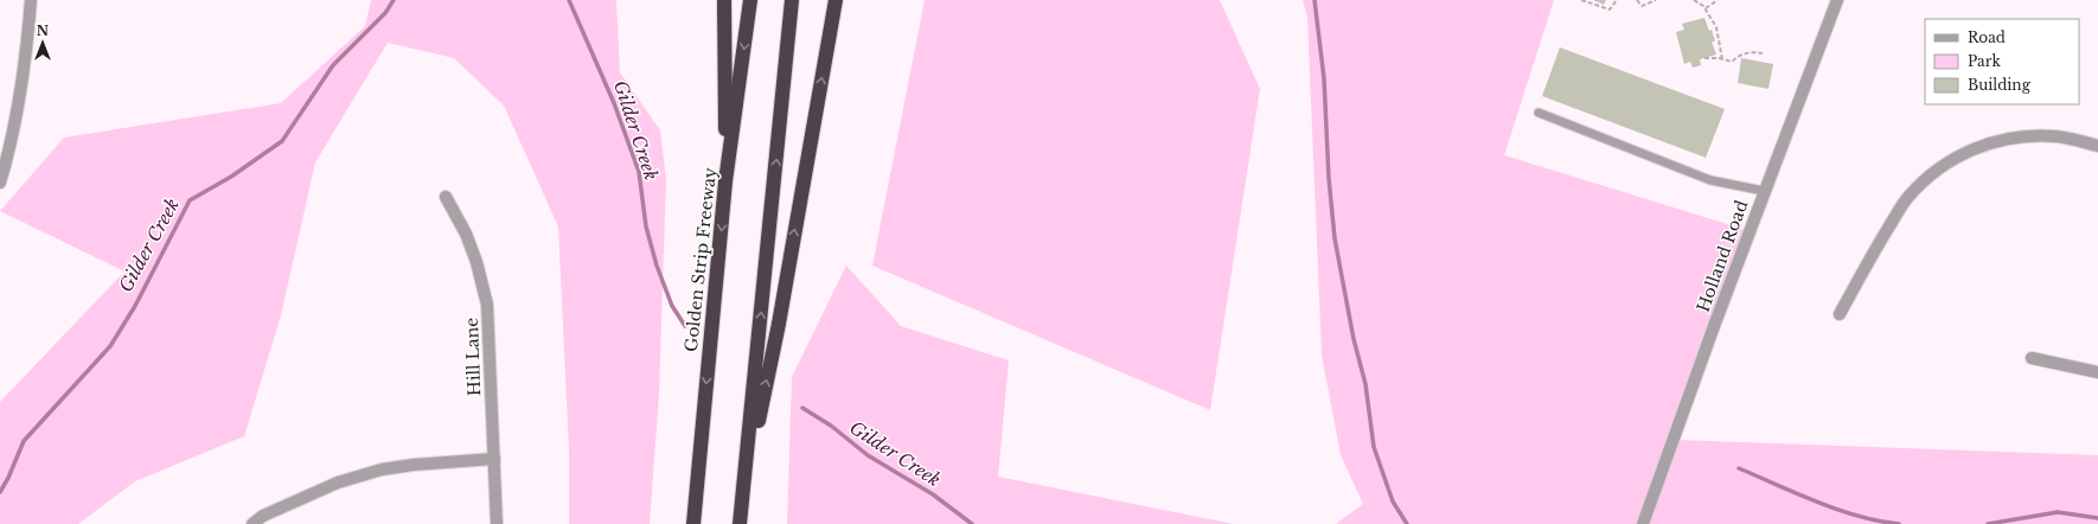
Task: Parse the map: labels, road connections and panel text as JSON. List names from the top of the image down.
{
  "streets": {
    "highway": ["Golden Strip Freeway"],
    "street": ["Holland Road", "Hill Lane"]
  },
  "water": ["Gilder Creek"],
  "legend": ["Road", "Park", "Building"],
  "north": "top"
}
